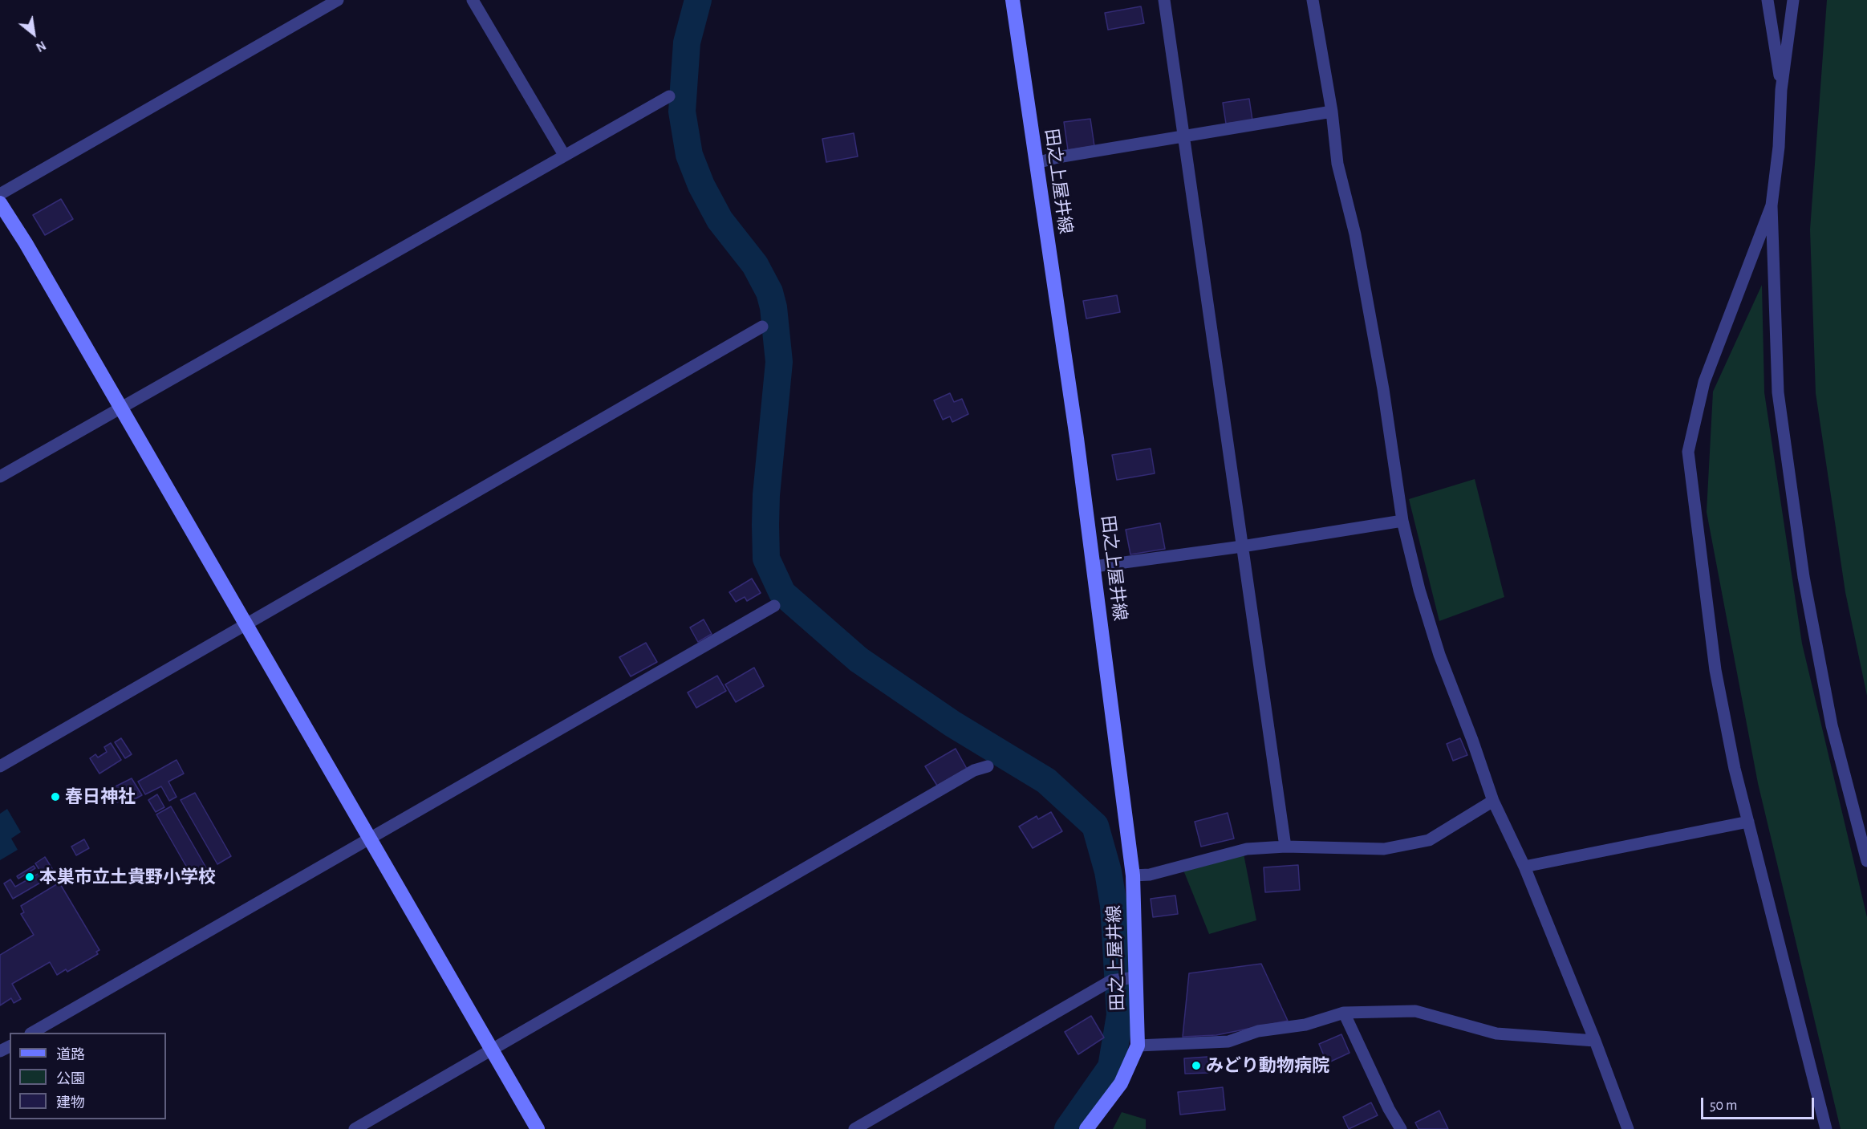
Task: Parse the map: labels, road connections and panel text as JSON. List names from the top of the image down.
{
  "streets": {
    "main road": ["田之上屋井線"]
  },
  "places": ["春日神社", "本巣市立土貴野小学校", "みどり動物病院"],
  "legend": ["道路", "公園", "建物"],
  "scale_bar": "50 m",
  "north": "bottom right"
}
